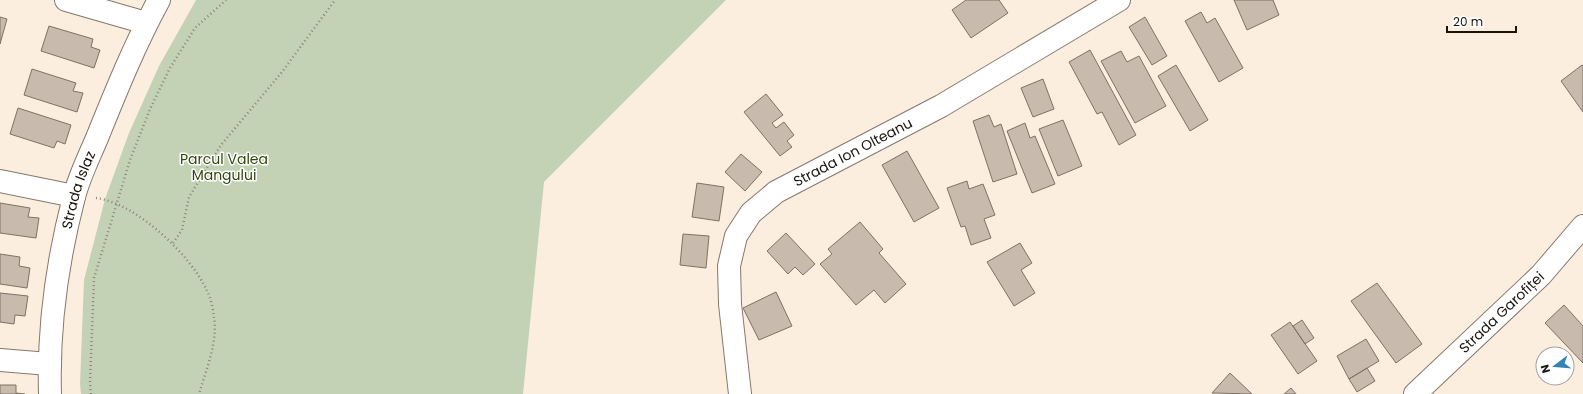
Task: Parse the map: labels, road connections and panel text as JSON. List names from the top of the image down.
{
  "streets": {
    "street": ["Strada Ion Olteanu", "Strada Islaz", "Strada Garofiței"]
  },
  "parks": ["Parcul Valea Mangului"],
  "scale_bar": "20 m",
  "north": "left"
}
